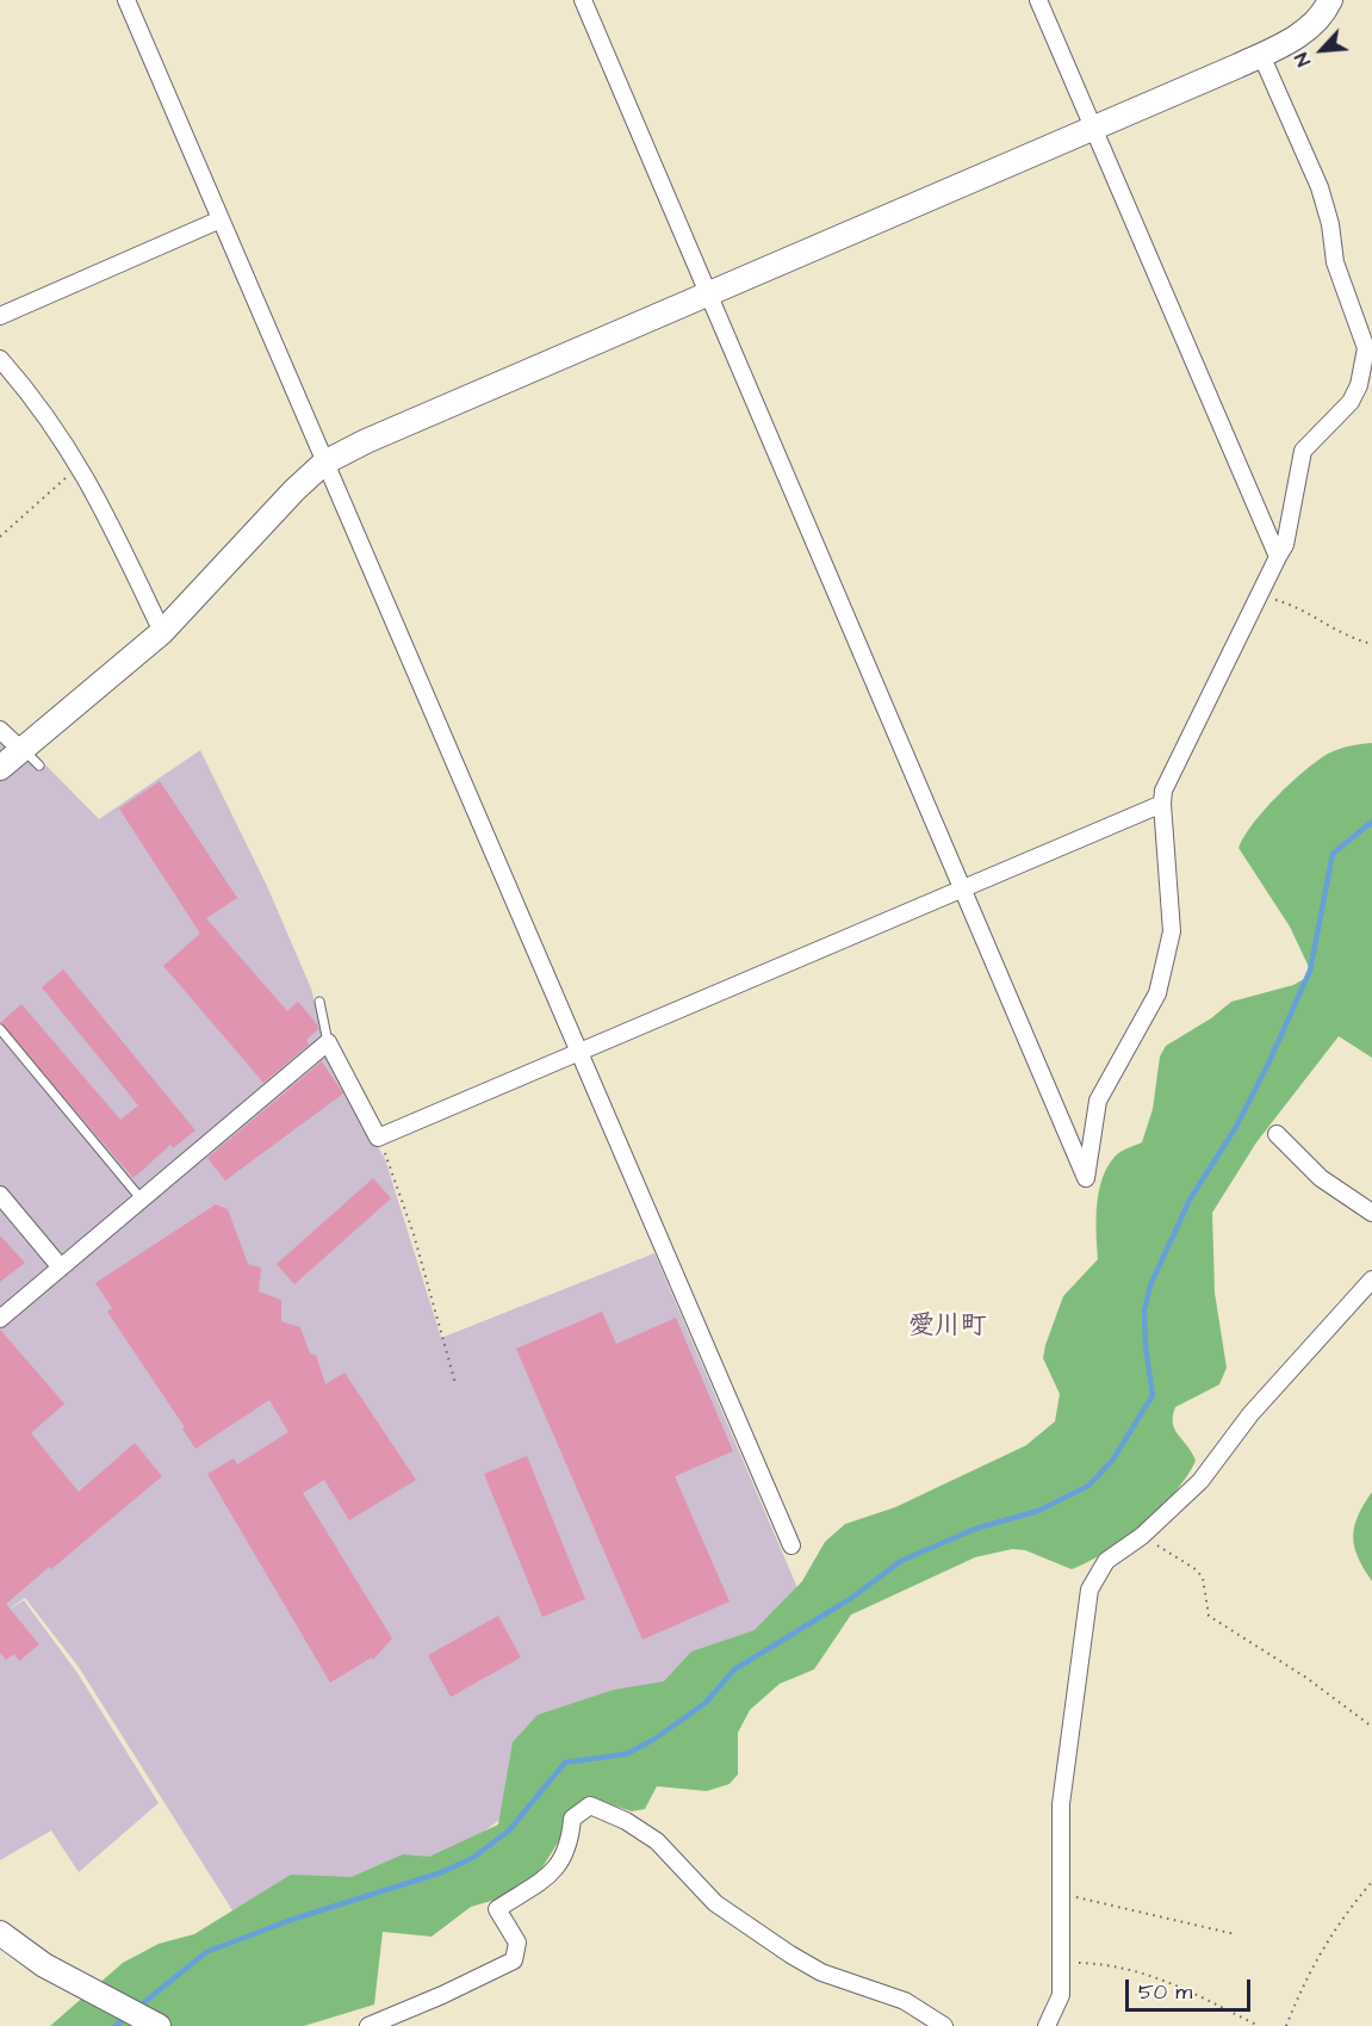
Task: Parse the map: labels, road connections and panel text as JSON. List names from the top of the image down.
{
  "districts": ["愛川町"],
  "scale_bar": "50 m",
  "north": "bottom left"
}
